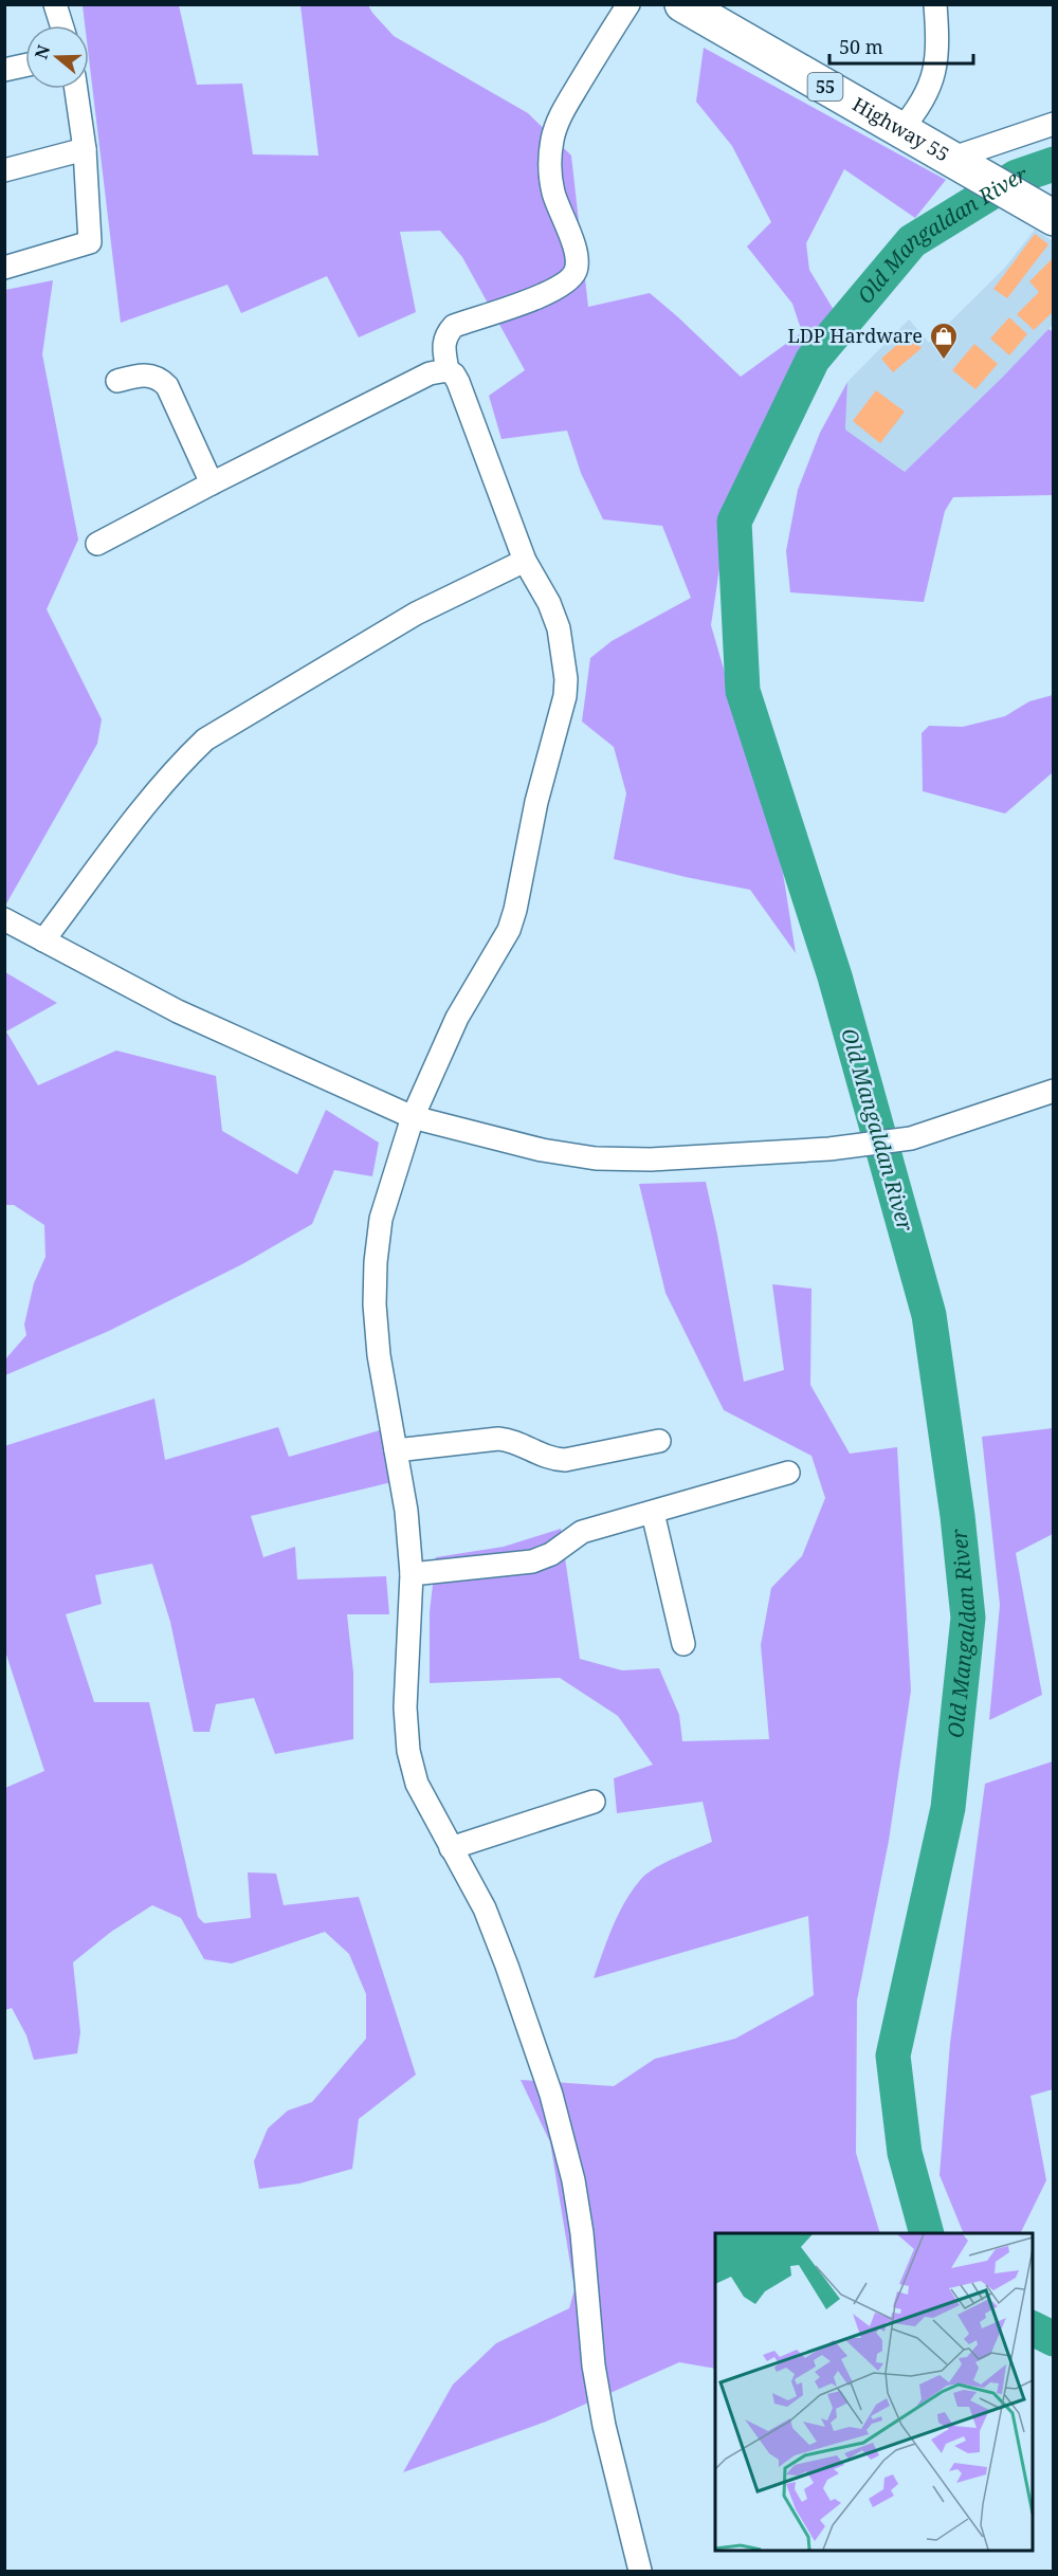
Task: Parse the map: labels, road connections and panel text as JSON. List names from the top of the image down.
{
  "streets": {
    "highway": ["55", "Highway 55"]
  },
  "water": ["Old Mangaldan River"],
  "places": {
    "shop": ["LDP Hardware"]
  },
  "scale_bar": "50 m",
  "north": "left"
}
